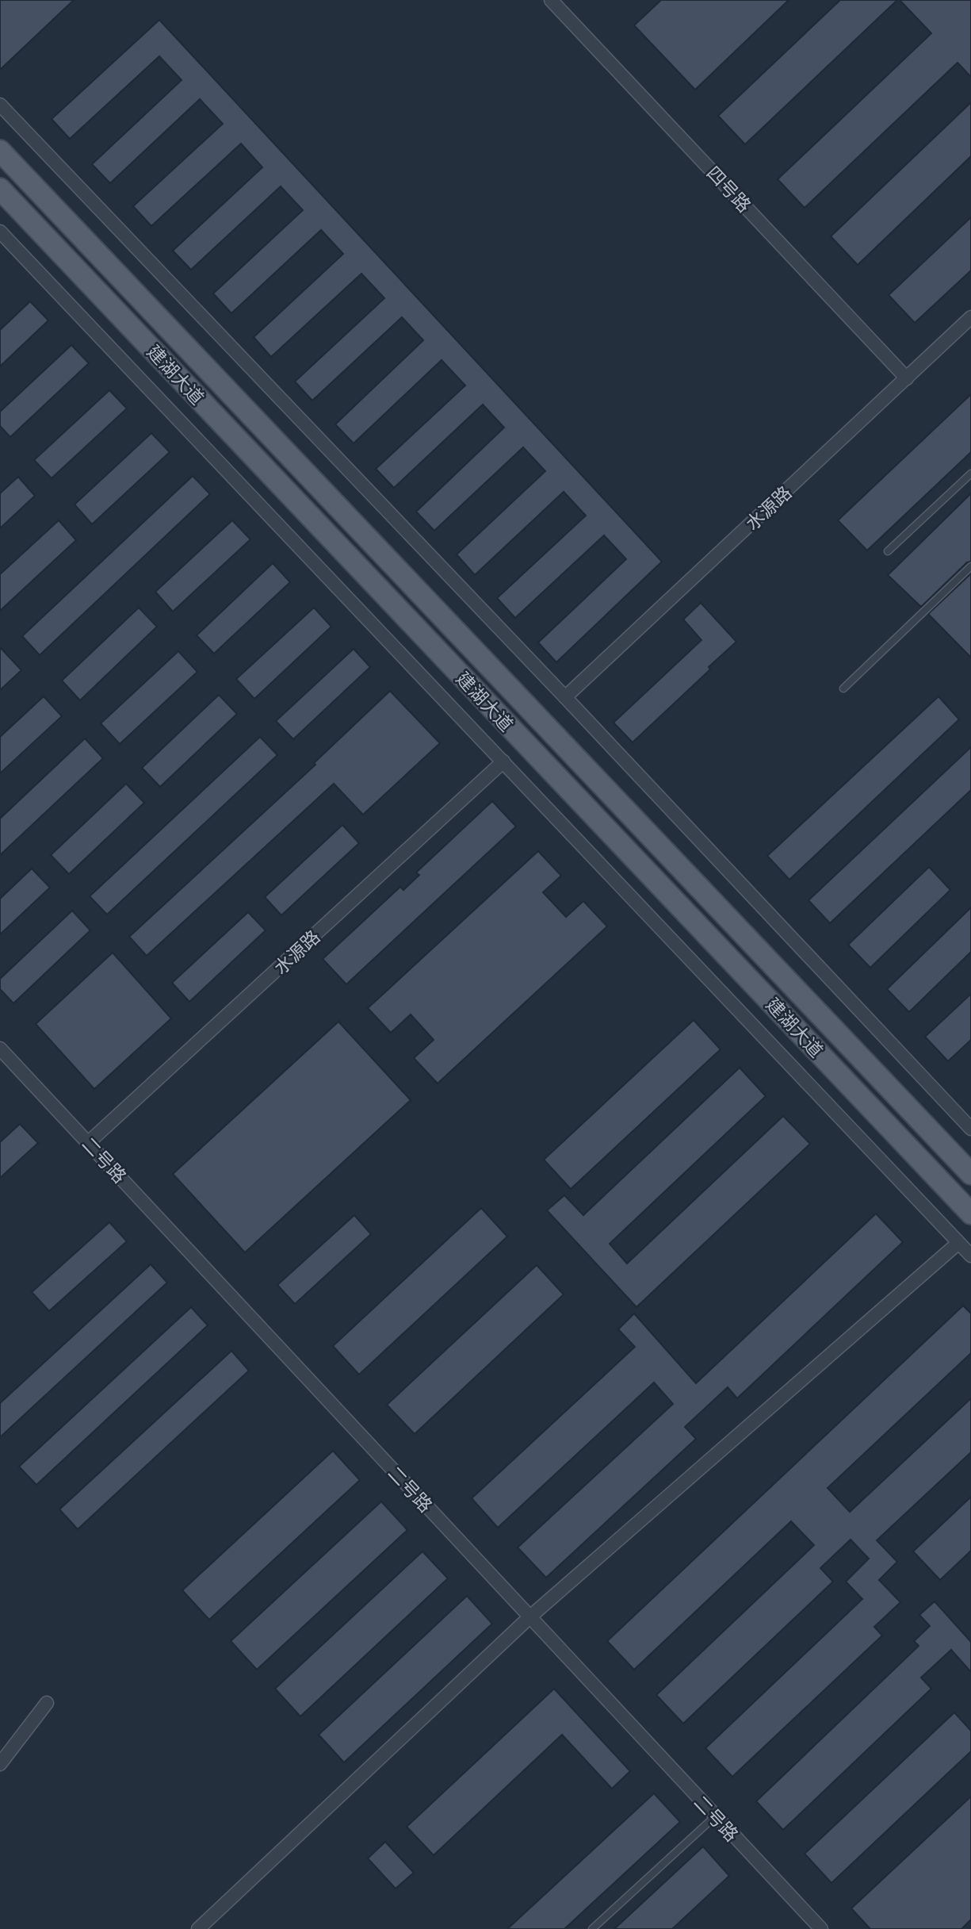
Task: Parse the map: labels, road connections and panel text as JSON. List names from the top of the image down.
{
  "streets": {
    "main road": ["建湖大道"],
    "street": ["四号路", "水源路", "二号路"]
  },
  "crossings": [
    ["四号路", "水源路"],
    ["水源路", "二号路"]
  ]
}
